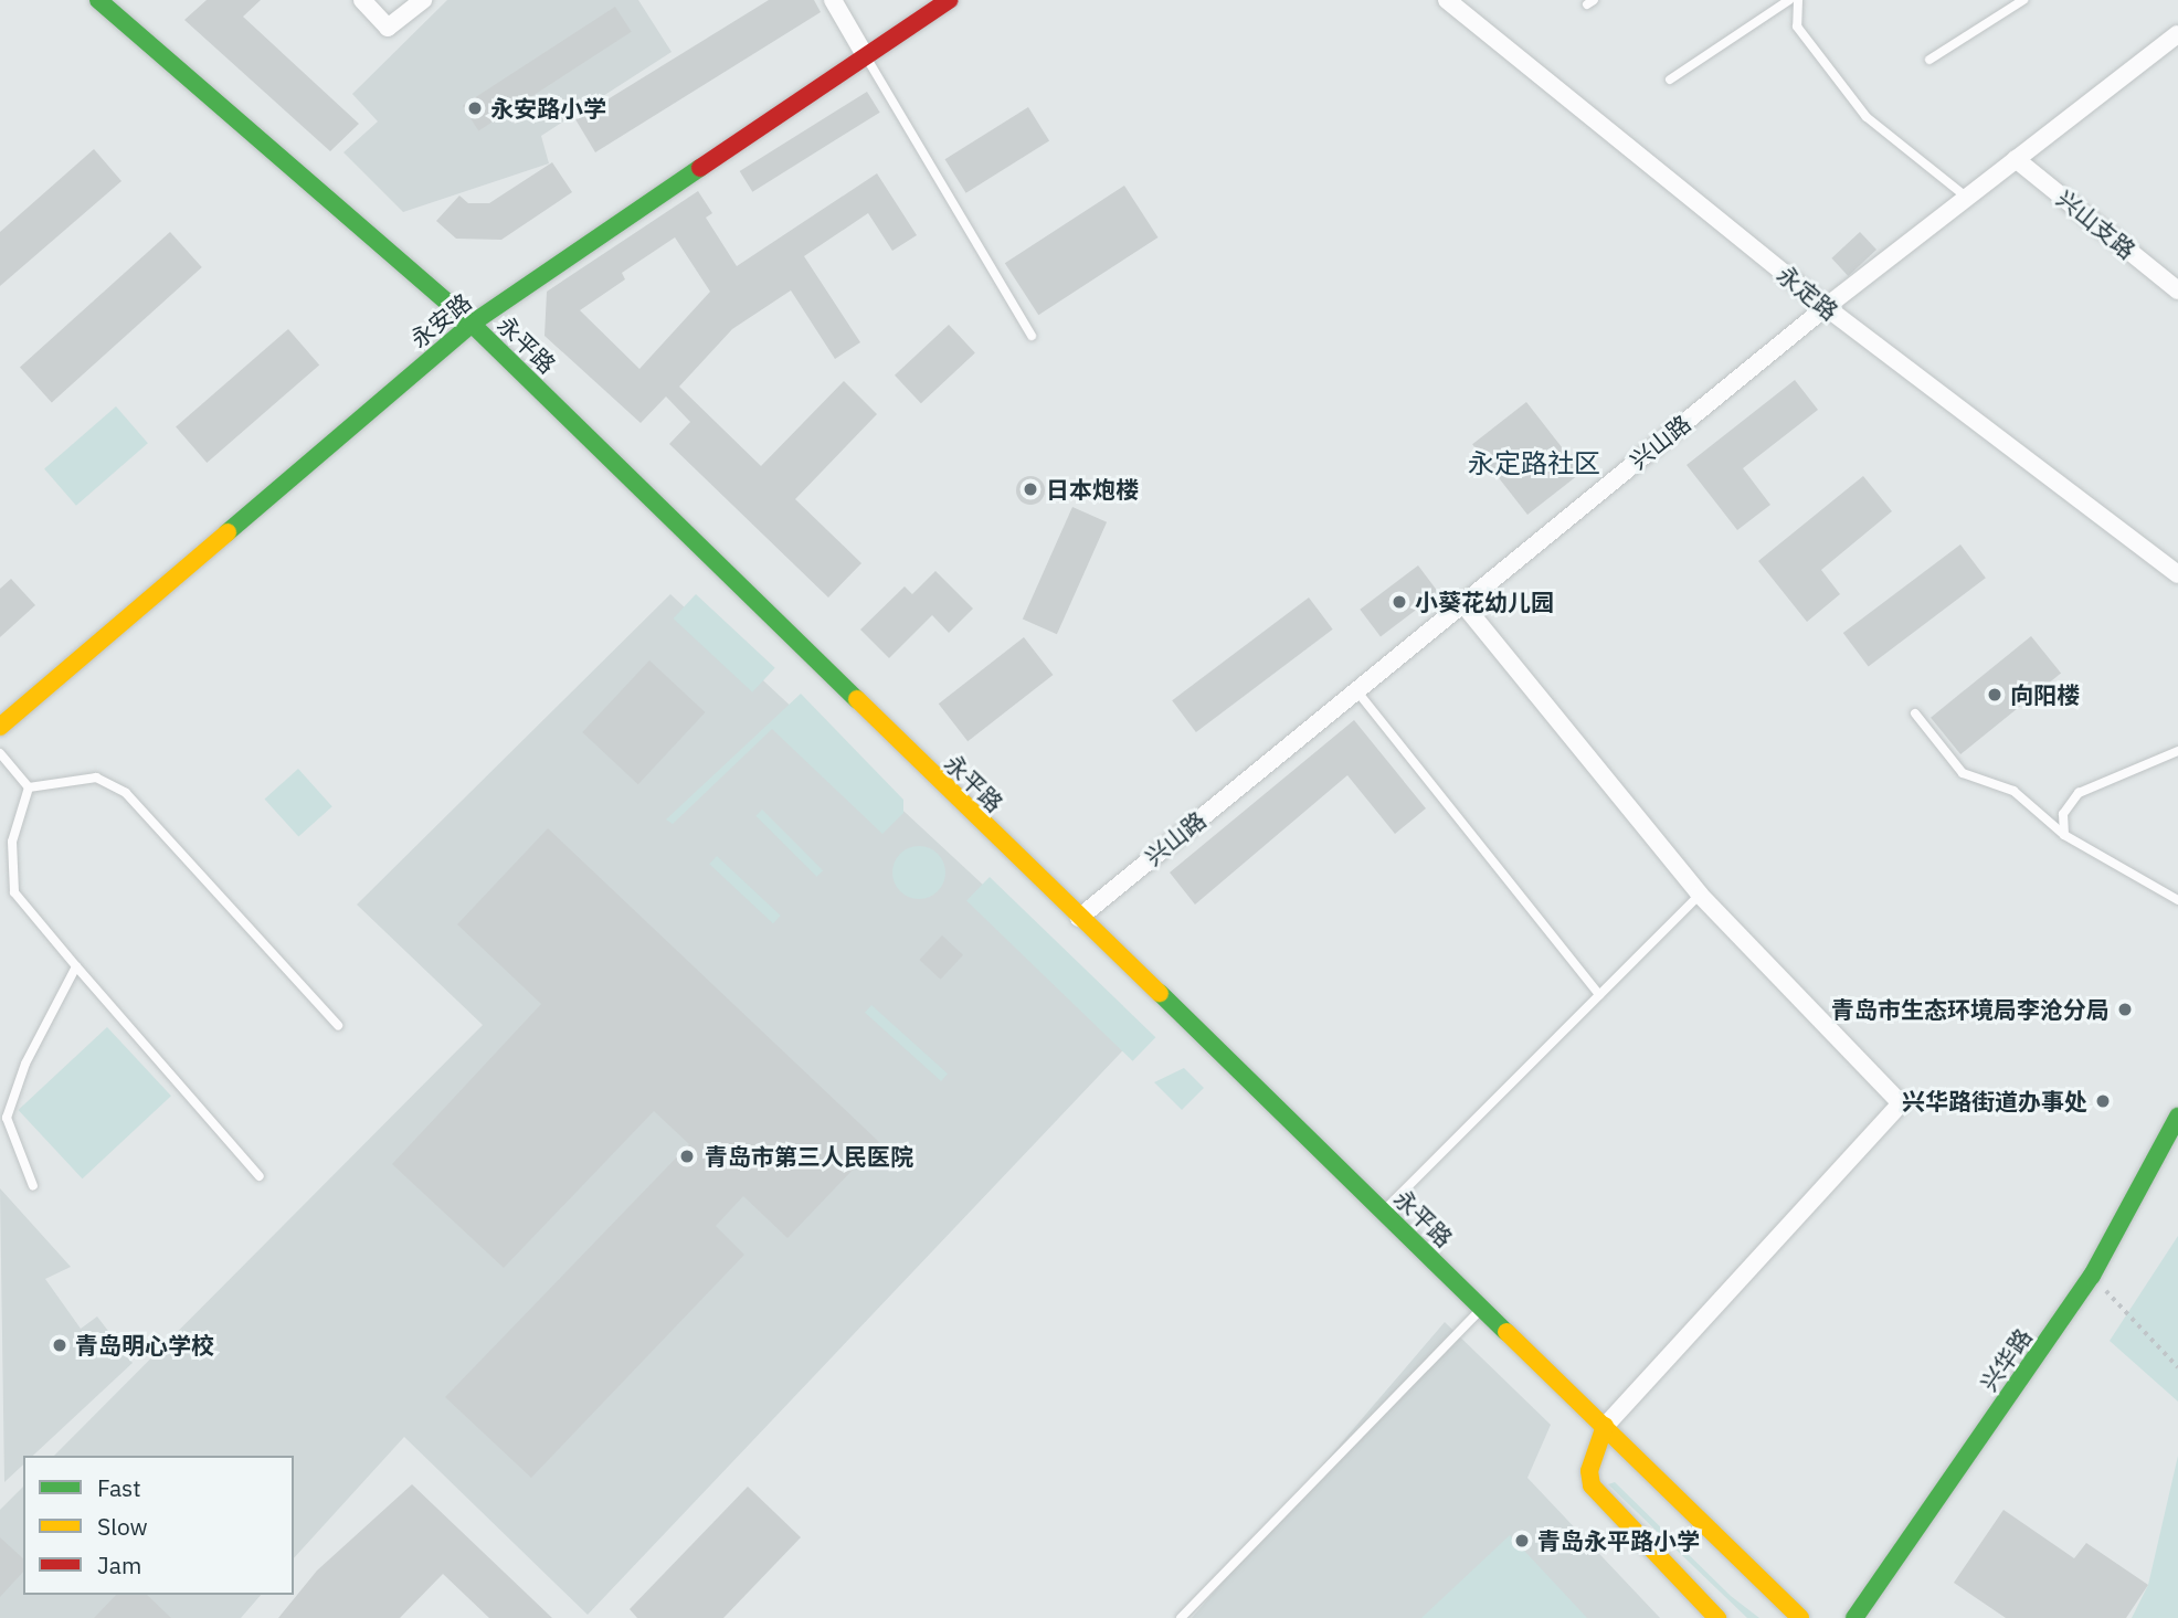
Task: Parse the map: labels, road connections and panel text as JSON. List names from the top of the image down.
{
  "streets": {
    "main road": ["永安路", "永平路", "兴华路"],
    "street": ["兴山支路", "永定路", "兴山路"]
  },
  "crossings": [
    ["兴山支路", "兴山路"],
    ["永定路", "兴山路"],
    ["永安路", "永平路"],
    ["永平路", "兴山路"]
  ],
  "districts": ["永定路社区"],
  "places": [
    "永安路小学",
    "日本炮楼",
    "小葵花幼儿园",
    "向阳楼",
    "青岛市生态环境局李沧分局",
    "兴华路街道办事处",
    "青岛市第三人民医院",
    "青岛明心学校",
    "青岛永平路小学"
  ],
  "legend": ["Fast", "Slow", "Jam"]
}
